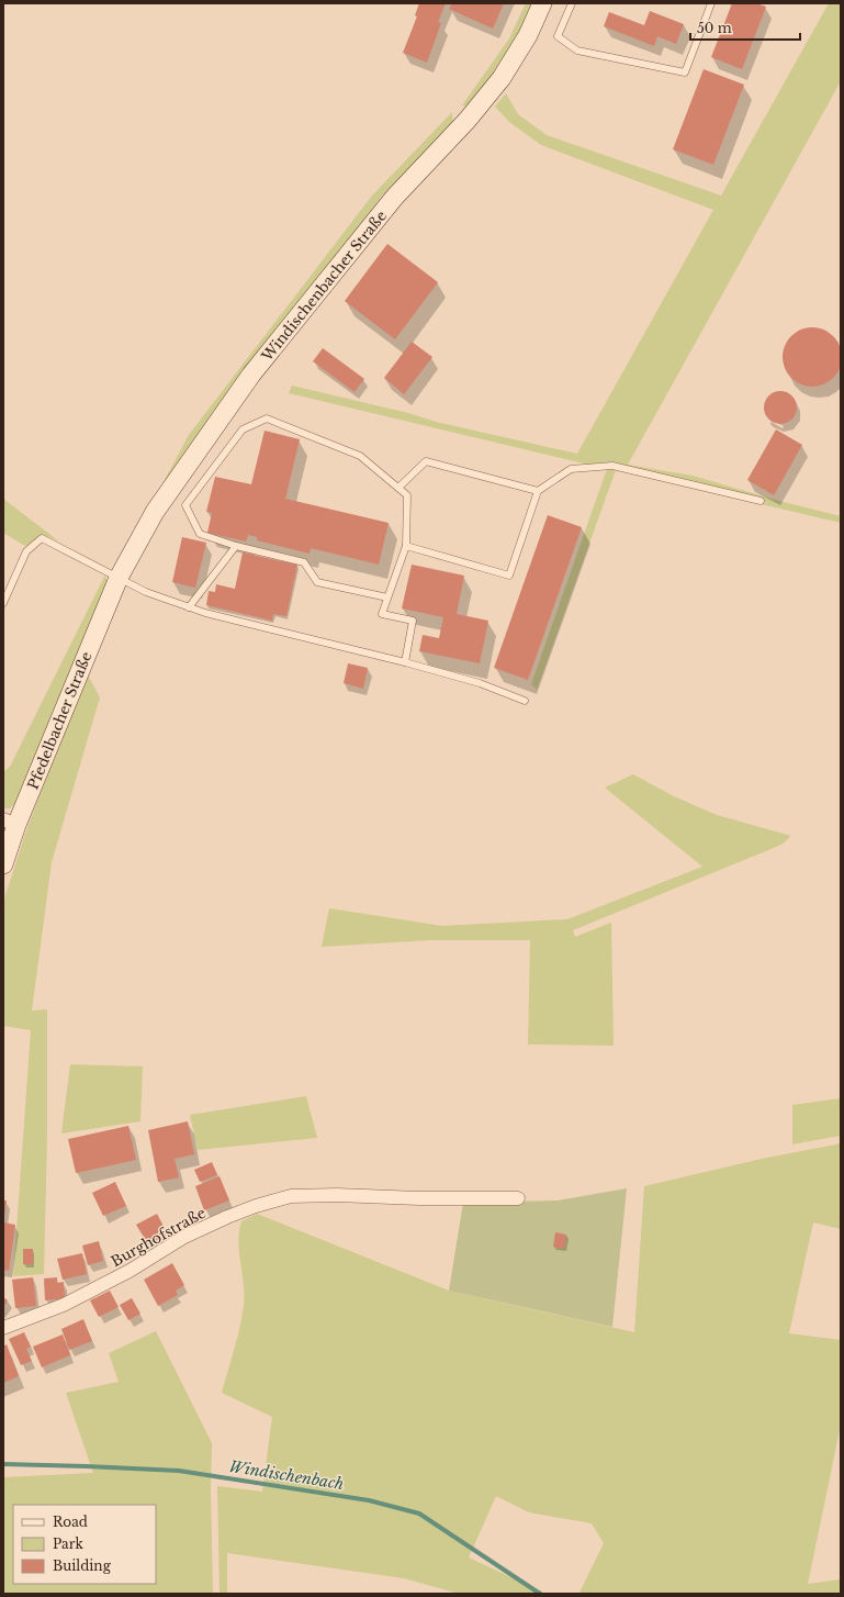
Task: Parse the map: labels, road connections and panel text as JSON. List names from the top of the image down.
{
  "streets": {
    "street": ["Windischenbacher Straße", "Pfedelbacher Straße", "Burghofstraße"]
  },
  "crossings": [
    ["Windischenbacher Straße", "Pfedelbacher Straße"]
  ],
  "water": ["Windischenbach"],
  "legend": ["Road", "Park", "Building"],
  "scale_bar": "50 m"
}
